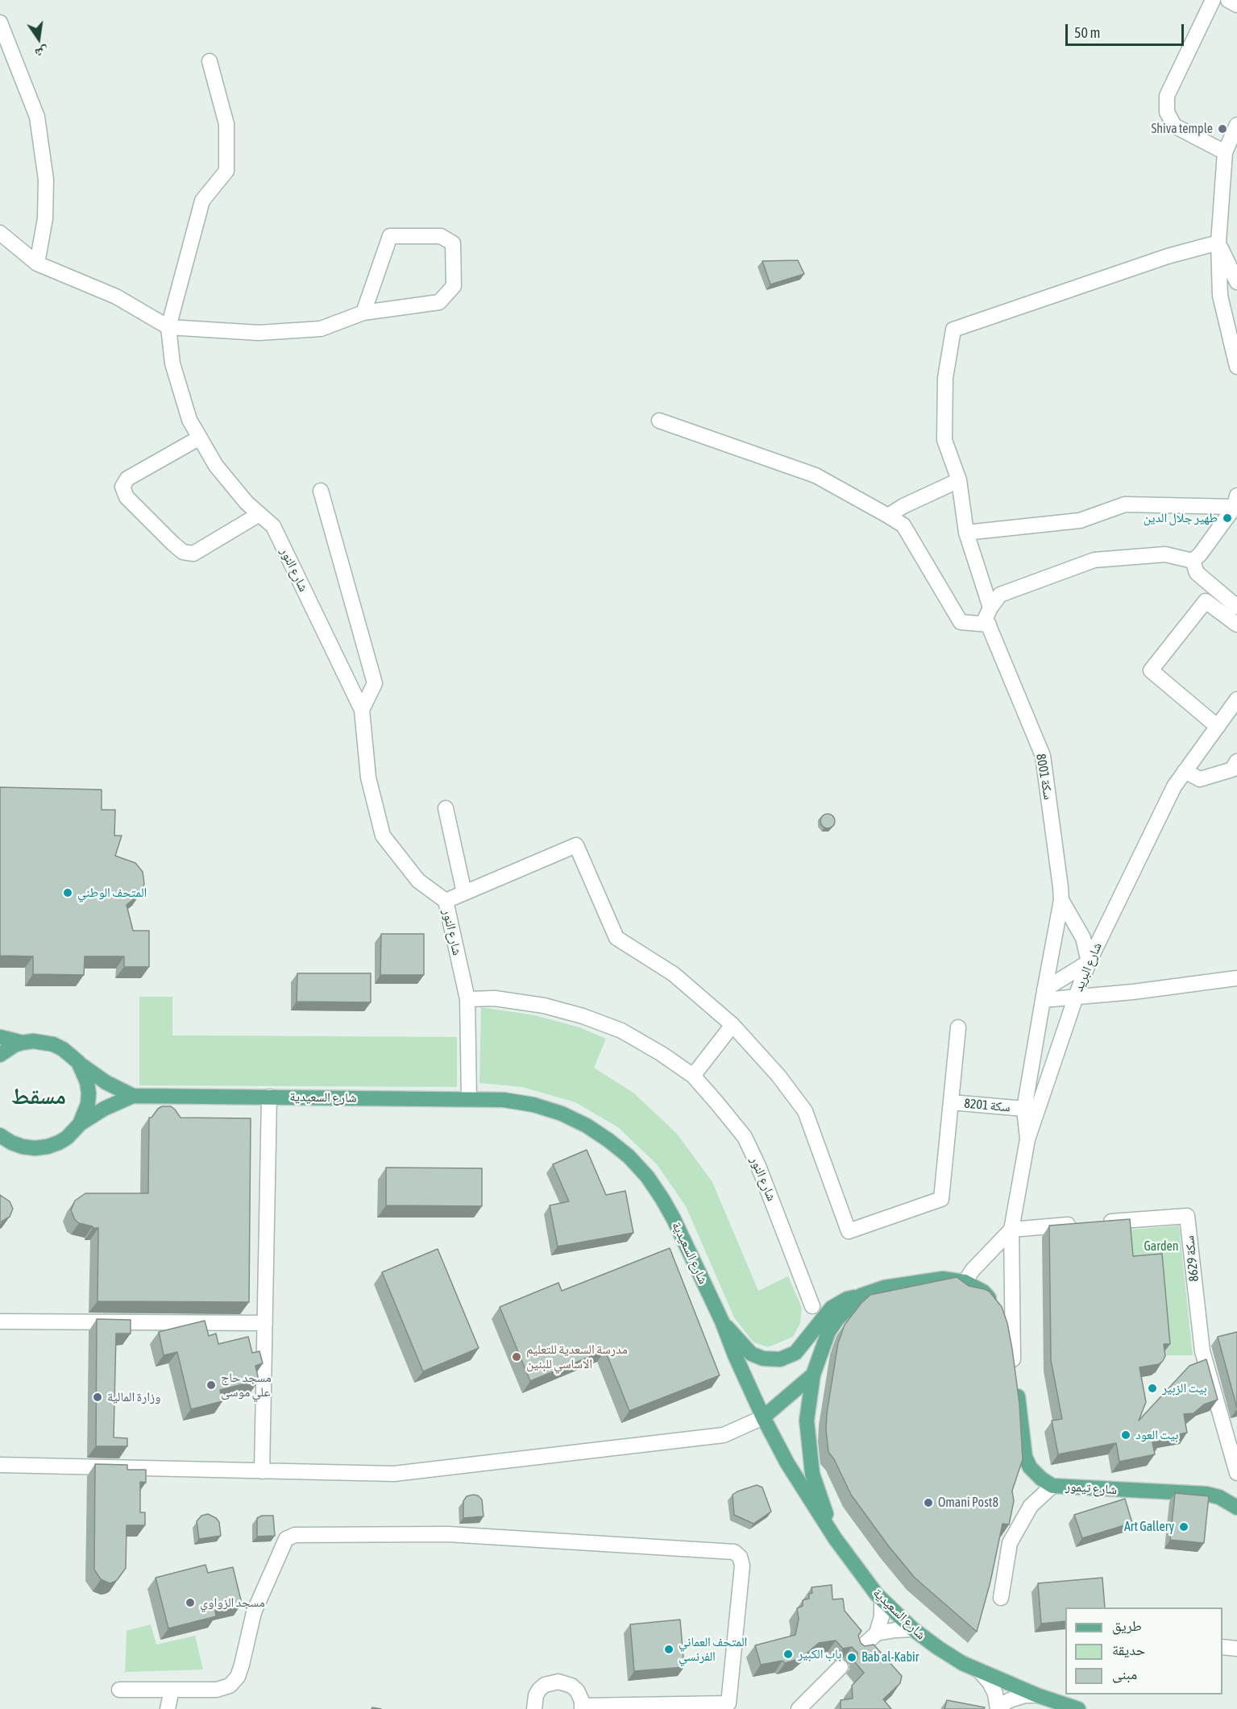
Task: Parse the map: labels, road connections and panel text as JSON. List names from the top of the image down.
{
  "streets": {
    "main road": ["شارع السعيدية", "شارع تيمور"],
    "street": [
      "شارع النور",
      "سكة 8001",
      "شارع البريد",
      "سكة 8201",
      "سكة 8629"
    ]
  },
  "crossings": [
    ["شارع النور", "شارع السعيدية"],
    ["سكة 8001", "شارع البريد"],
    ["سكة 8001", "سكة 8201"],
    ["شارع البريد", "سكة 8629"],
    ["شارع البريد", "شارع تيمور"],
    ["شارع السعيدية", "شارع تيمور"]
  ],
  "districts": ["مسقط"],
  "parks": ["Garden"],
  "places": [
    "Shiva temple",
    "طهير جلال الدين",
    "المتحف الوطني",
    "مدرسة السعدية للتعليم الاساسي للبنين",
    "مسجد حاج علي موسى",
    "بيت الزبير",
    "وزارة المالية",
    "بيت العود",
    "Omani Post8",
    "Art Gallery",
    "مسجد الزواوي",
    "المتحف العماني الفرنسي",
    "باب الکبیر",
    "Bab al-Kabir"
  ],
  "legend": ["طريق", "حديقة", "مبنى"],
  "scale_bar": "50 m",
  "north": "bottom"
}
